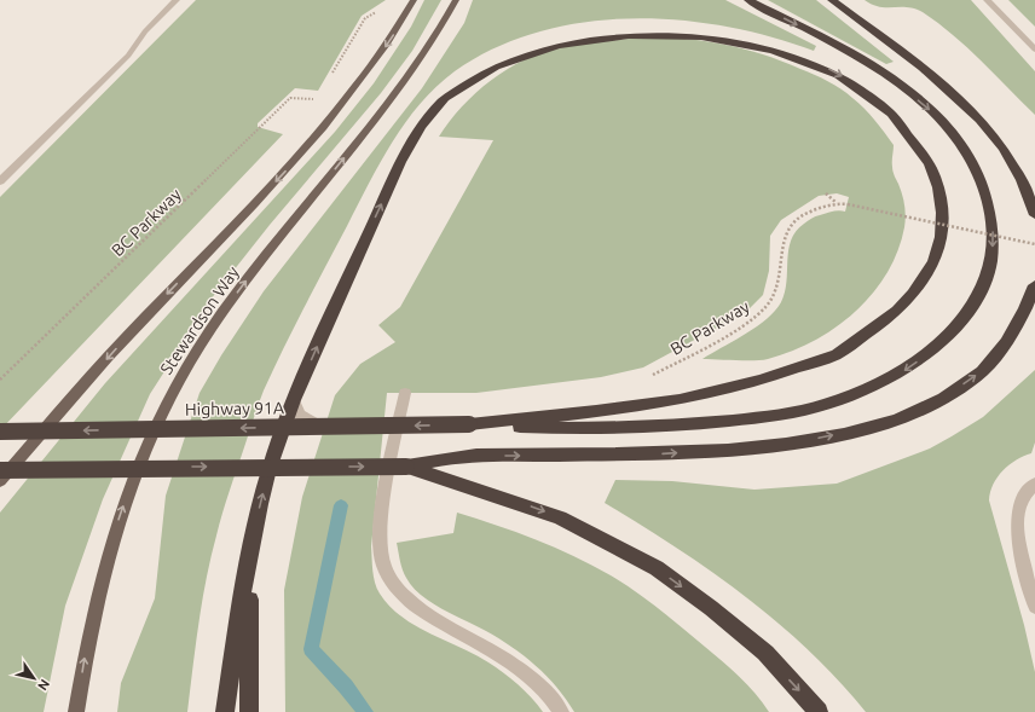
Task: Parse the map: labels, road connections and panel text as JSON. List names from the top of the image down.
{
  "streets": {
    "highway": ["Highway 91A"],
    "main road": ["Stewardson Way"],
    "path": ["BC Parkway"]
  },
  "north": "bottom right"
}
